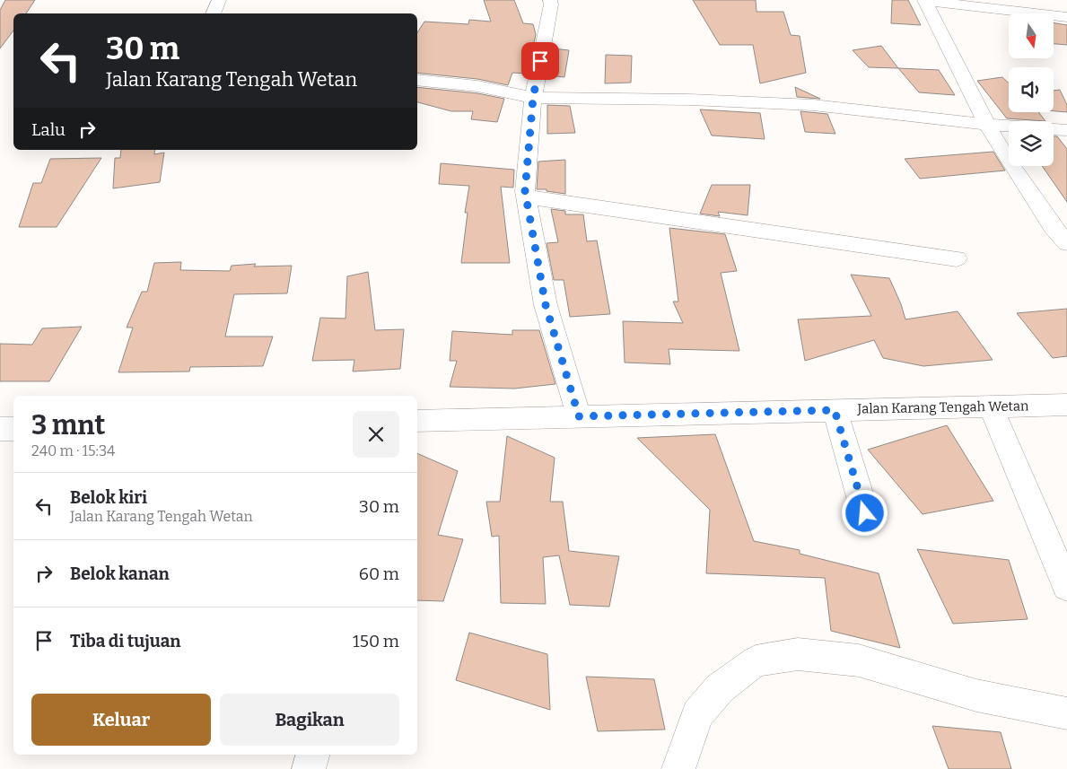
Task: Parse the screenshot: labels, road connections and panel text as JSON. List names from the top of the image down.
{
  "streets": {
    "street": ["Jalan Karang Tengah Wetan"]
  },
  "north": "bottom",
  "page": {
    "turn": ["30 m", "Jalan Karang Tengah Wetan"],
    "then": "Lalu",
    "heading": ["3 mnt", "240 m · 15:34"],
    "list": [
      {
        "name": "Belok kiri",
        "note": "Jalan Karang Tengah Wetan",
        "value": "30 m"
      },
      {
        "name": "Belok kanan",
        "value": "60 m"
      },
      {
        "name": "Tiba di tujuan",
        "value": "150 m"
      }
    ],
    "buttons": ["Keluar", "Bagikan"]
  }
}
